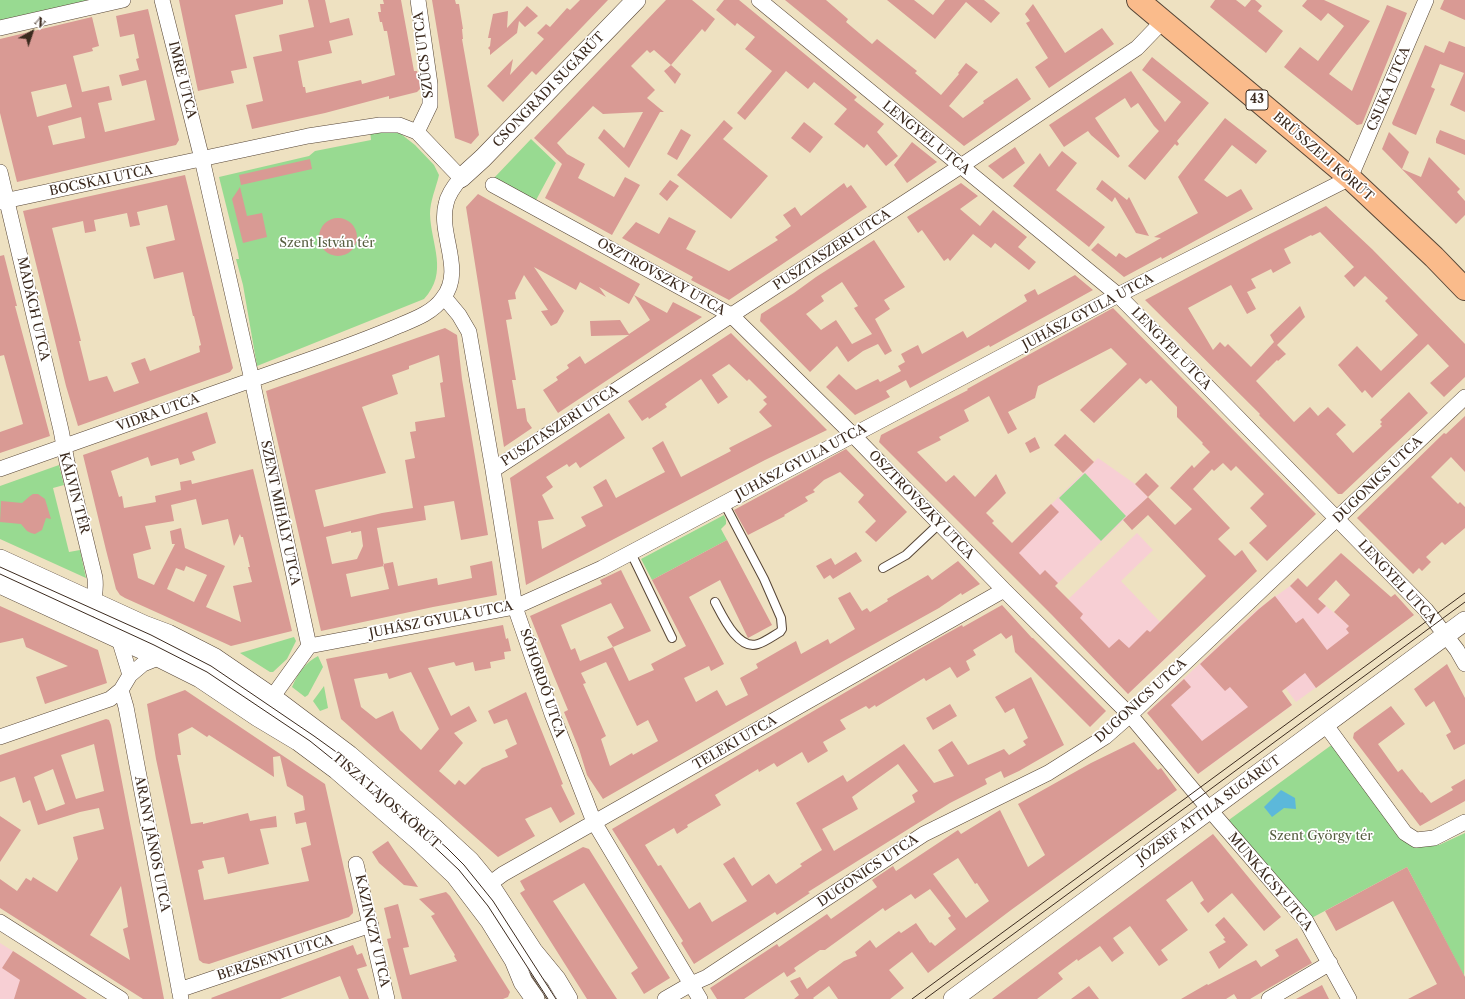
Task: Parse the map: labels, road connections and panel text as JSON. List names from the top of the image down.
{
  "streets": {
    "main road": ["43", "BRÜSSZELI KÖRÚT"],
    "street": [
      "SZŰCS UTCA",
      "IMRE UTCA",
      "CSUKA UTCA",
      "CSONGRÁDI SUGÁRÚT",
      "LENGYEL UTCA",
      "BOCSKAI UTCA",
      "PUSZTASZERI UTCA",
      "OSZTROVSZKY UTCA",
      "MADÁCH UTCA",
      "JUHÁSZ GYULA UTCA",
      "VIDRA UTCA",
      "DUGONICS UTCA",
      "KÁLVIN TÉR",
      "SZENT MIHÁLY UTCA",
      "SÓHORDÓ UTCA",
      "TELEKI UTCA",
      "TISZA LAJOS KÖRÚT",
      "JÓZSEF ATTILA SUGÁRÚT",
      "ARANY JÁNOS UTCA",
      "MUNKÁCSY UTCA",
      "KAZINCZY UTCA",
      "BERZSENYI UTCA"
    ]
  },
  "crossings": [
    ["IMRE UTCA", "BOCSKAI UTCA"],
    ["CSUKA UTCA", "BRÜSSZELI KÖRÚT"],
    ["CSUKA UTCA", "JUHÁSZ GYULA UTCA"],
    ["LENGYEL UTCA", "PUSZTASZERI UTCA"],
    ["LENGYEL UTCA", "JUHÁSZ GYULA UTCA"],
    ["LENGYEL UTCA", "DUGONICS UTCA"],
    ["LENGYEL UTCA", "JÓZSEF ATTILA SUGÁRÚT"],
    ["BRÜSSZELI KÖRÚT", "PUSZTASZERI UTCA"],
    ["BRÜSSZELI KÖRÚT", "JUHÁSZ GYULA UTCA"],
    ["BOCSKAI UTCA", "MADÁCH UTCA"],
    ["PUSZTASZERI UTCA", "OSZTROVSZKY UTCA"],
    ["PUSZTASZERI UTCA", "SÓHORDÓ UTCA"],
    ["OSZTROVSZKY UTCA", "JUHÁSZ GYULA UTCA"],
    ["OSZTROVSZKY UTCA", "DUGONICS UTCA"],
    ["OSZTROVSZKY UTCA", "TELEKI UTCA"],
    ["OSZTROVSZKY UTCA", "JÓZSEF ATTILA SUGÁRÚT"],
    ["OSZTROVSZKY UTCA", "MUNKÁCSY UTCA"],
    ["MADÁCH UTCA", "VIDRA UTCA"],
    ["MADÁCH UTCA", "KÁLVIN TÉR"],
    ["JUHÁSZ GYULA UTCA", "SZENT MIHÁLY UTCA"],
    ["JUHÁSZ GYULA UTCA", "SÓHORDÓ UTCA"],
    ["VIDRA UTCA", "KÁLVIN TÉR"],
    ["VIDRA UTCA", "SZENT MIHÁLY UTCA"],
    ["DUGONICS UTCA", "SÓHORDÓ UTCA"],
    ["KÁLVIN TÉR", "TISZA LAJOS KÖRÚT"],
    ["SÓHORDÓ UTCA", "TELEKI UTCA"],
    ["TELEKI UTCA", "TISZA LAJOS KÖRÚT"],
    ["JÓZSEF ATTILA SUGÁRÚT", "MUNKÁCSY UTCA"],
    ["ARANY JÁNOS UTCA", "BERZSENYI UTCA"],
    ["KAZINCZY UTCA", "BERZSENYI UTCA"]
  ],
  "parks": ["Szent István tér", "Szent György tér"],
  "north": "top right"
}
